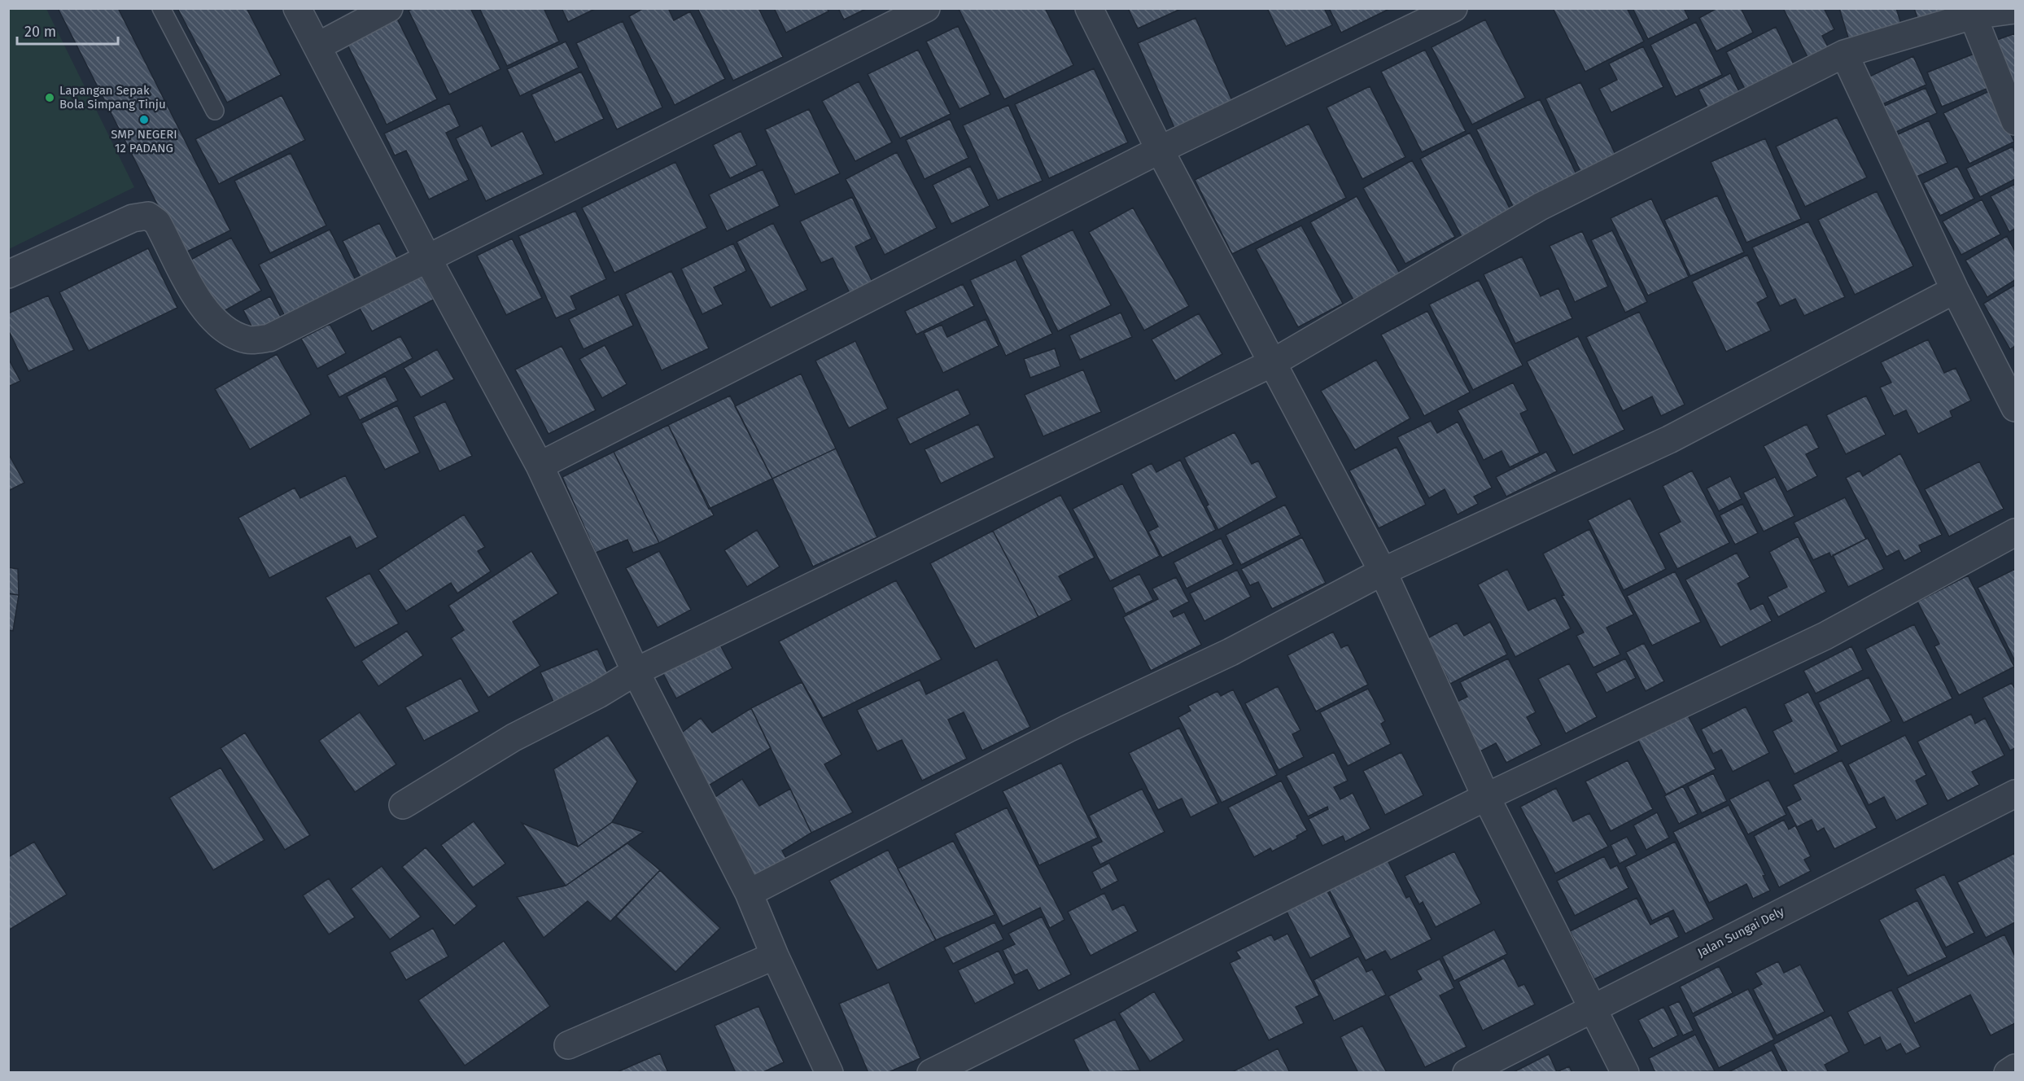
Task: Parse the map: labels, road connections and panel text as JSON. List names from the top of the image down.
{
  "streets": {
    "street": ["Jalan Sungai Dely"]
  },
  "places": ["Lapangan Sepak Bola Simpang Tinju", "SMP NEGERI 12 PADANG"],
  "scale_bar": "20 m"
}
